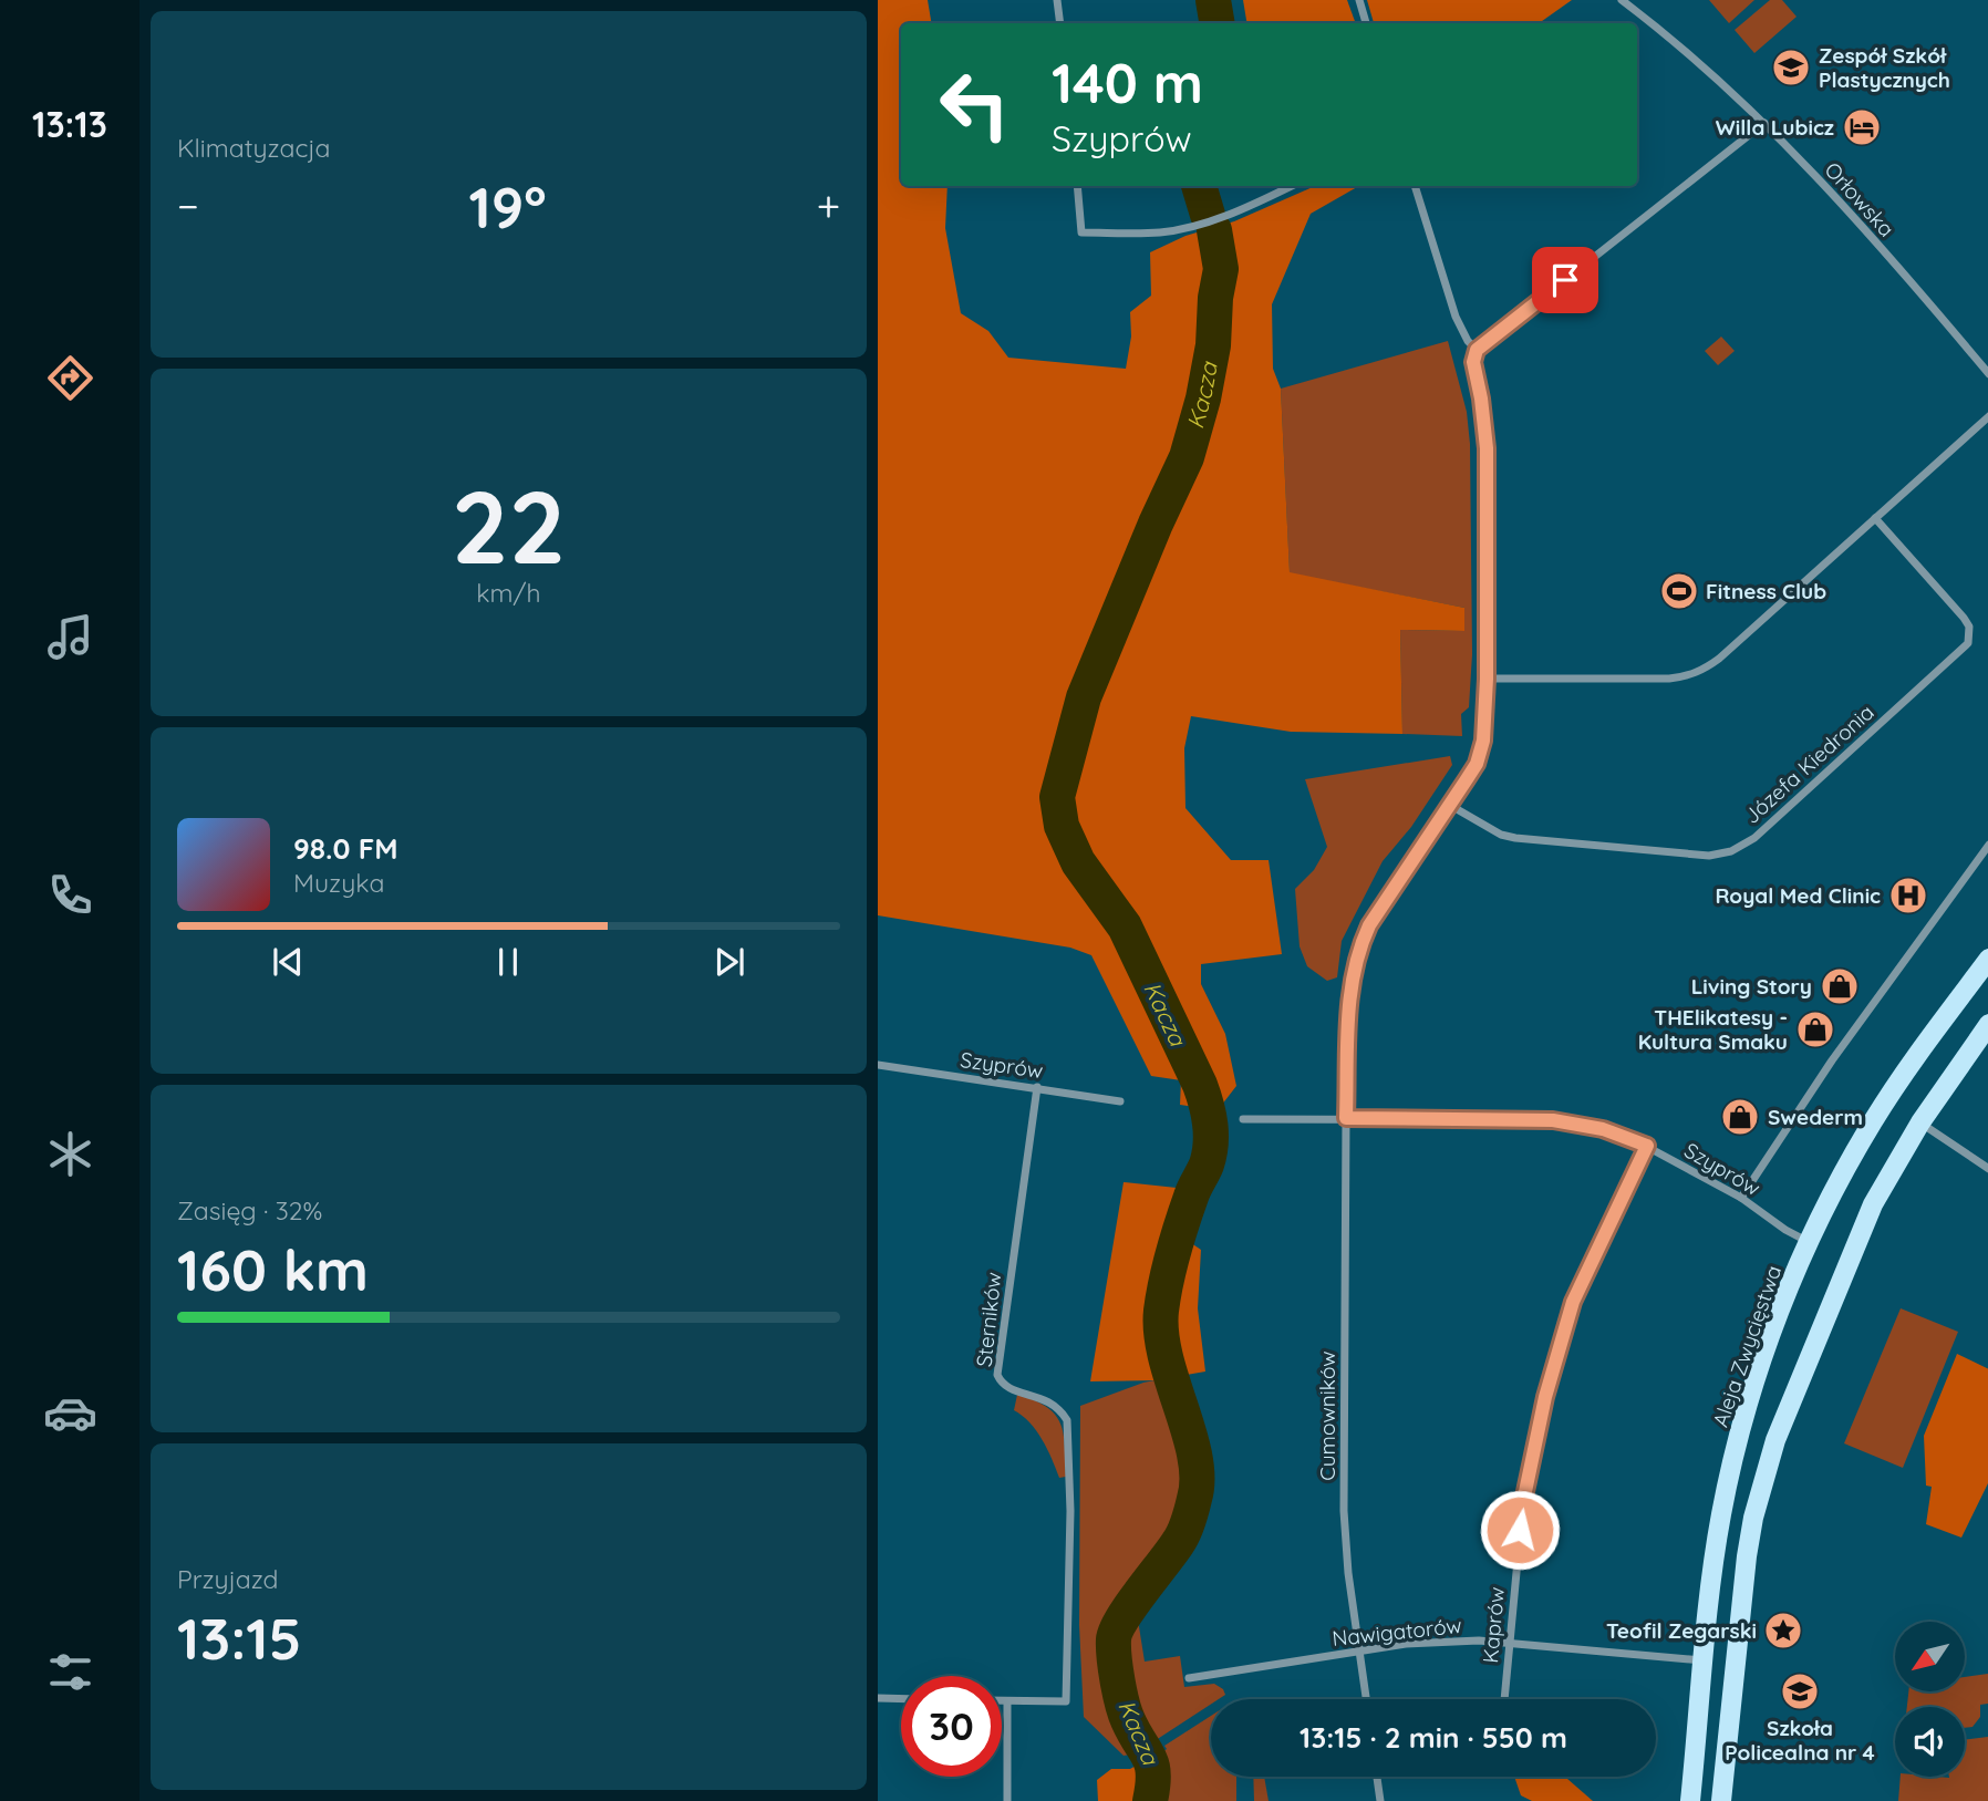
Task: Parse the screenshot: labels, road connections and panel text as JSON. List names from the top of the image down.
{
  "streets": {
    "main road": ["Aleja Zwycięstwa"],
    "street": [
      "Orłowska",
      "Józefa Kiedronia",
      "Szyprów",
      "Sterników",
      "Cumowników",
      "Kaprów",
      "Nawigatorów"
    ]
  },
  "crossings": [
    ["Józefa Kiedronia", "Cumowników"],
    ["Szyprów", "Sterników"],
    ["Szyprów", "Aleja Zwycięstwa"],
    ["Szyprów", "Cumowników"],
    ["Szyprów", "Kaprów"],
    ["Aleja Zwycięstwa", "Nawigatorów"],
    ["Cumowników", "Nawigatorów"],
    ["Kaprów", "Nawigatorów"]
  ],
  "water": ["Kacza"],
  "places": {
    "school or university": ["Zespół Szkół Plastycznych", "Szkoła Policealna nr 4"],
    "hotel": ["Willa Lubicz"],
    "sports": ["Fitness Club"],
    "hospital": ["Royal Med Clinic"],
    "shop": ["Living Story", "THElikatesy - Kultura Smaku", "Swederm"],
    "place": ["Teofil Zegarski"]
  },
  "north": "bottom left",
  "page": {
    "tabs": "13:13",
    "tile": [
      "Klimatyzacja",
      ["22", "km/h"],
      ["Zasięg · 32%", "160 km"],
      ["Przyjazd", "13:15"]
    ],
    "turn": ["140 m", "Szyprów"],
    "heat": ["−", "19°", "+"],
    "song": ["98.0 FM", "Muzyka"],
    "limit": "30",
    "trip": "13:15 · 2 min · 550 m"
  }
}
